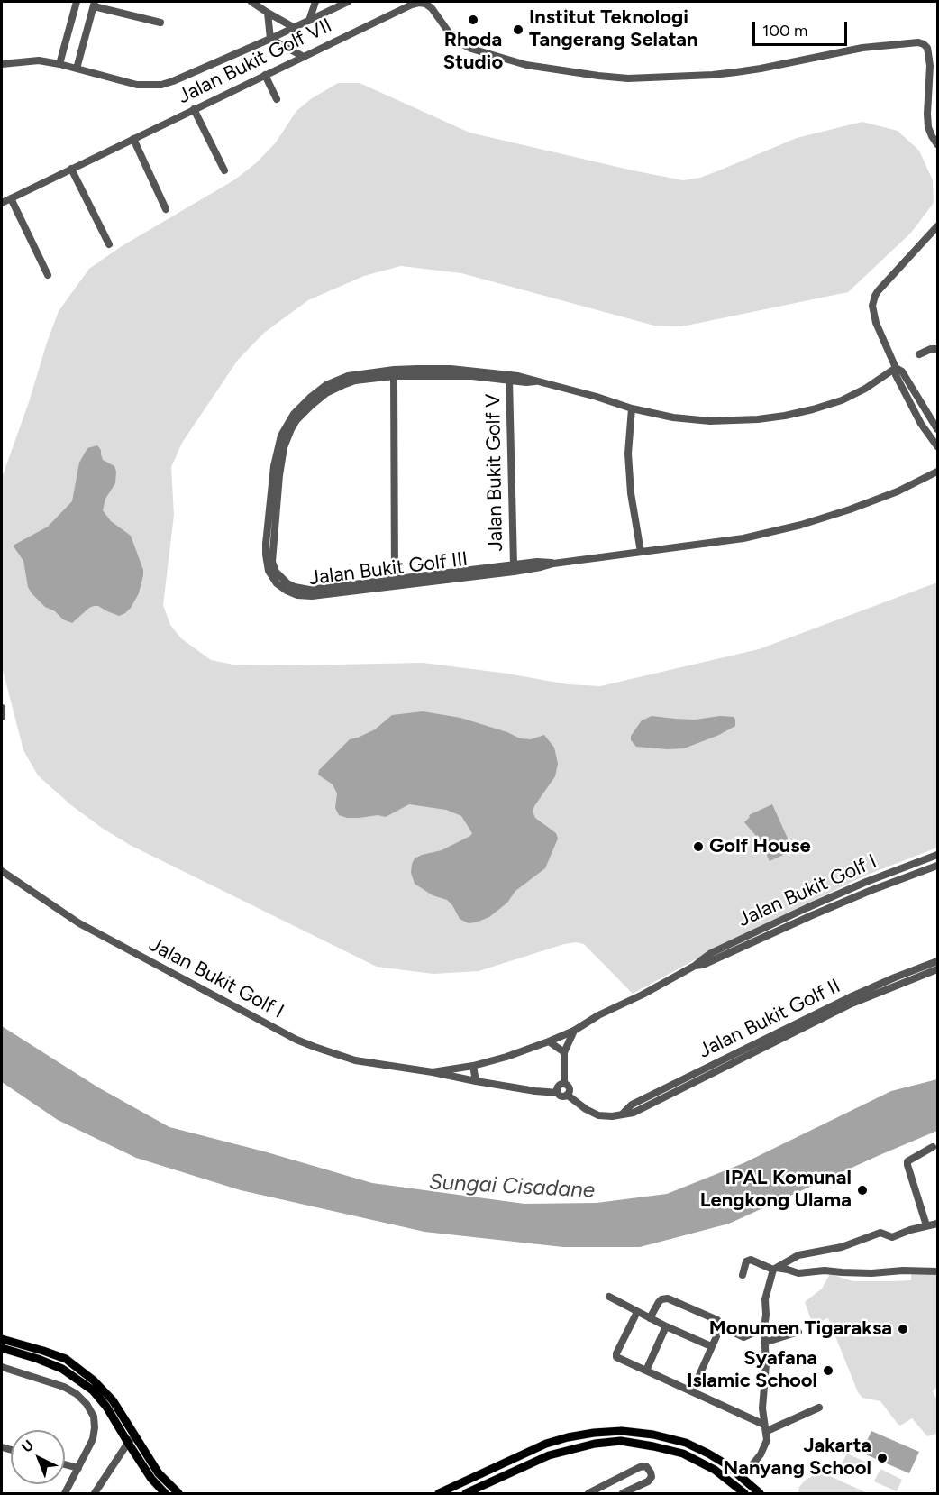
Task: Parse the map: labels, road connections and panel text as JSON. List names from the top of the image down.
{
  "streets": {
    "street": [
      "Jalan Bukit Golf VII",
      "Jalan Bukit Golf V",
      "Jalan Bukit Golf III",
      "Jalan Bukit Golf I",
      "Jalan Bukit Golf II"
    ]
  },
  "crossings": [
    ["Jalan Bukit Golf V", "Jalan Bukit Golf III"],
    ["Jalan Bukit Golf I", "Jalan Bukit Golf II"]
  ],
  "water": ["Sungai Cisadane"],
  "places": [
    "Rhoda Studio",
    "Institut Teknologi Tangerang Selatan",
    "Golf House",
    "IPAL Komunal Lengkong Ulama",
    "Monumen Tigaraksa",
    "Syafana Islamic School",
    "Jakarta Nanyang School"
  ],
  "scale_bar": "100 m",
  "north": "top left"
}
